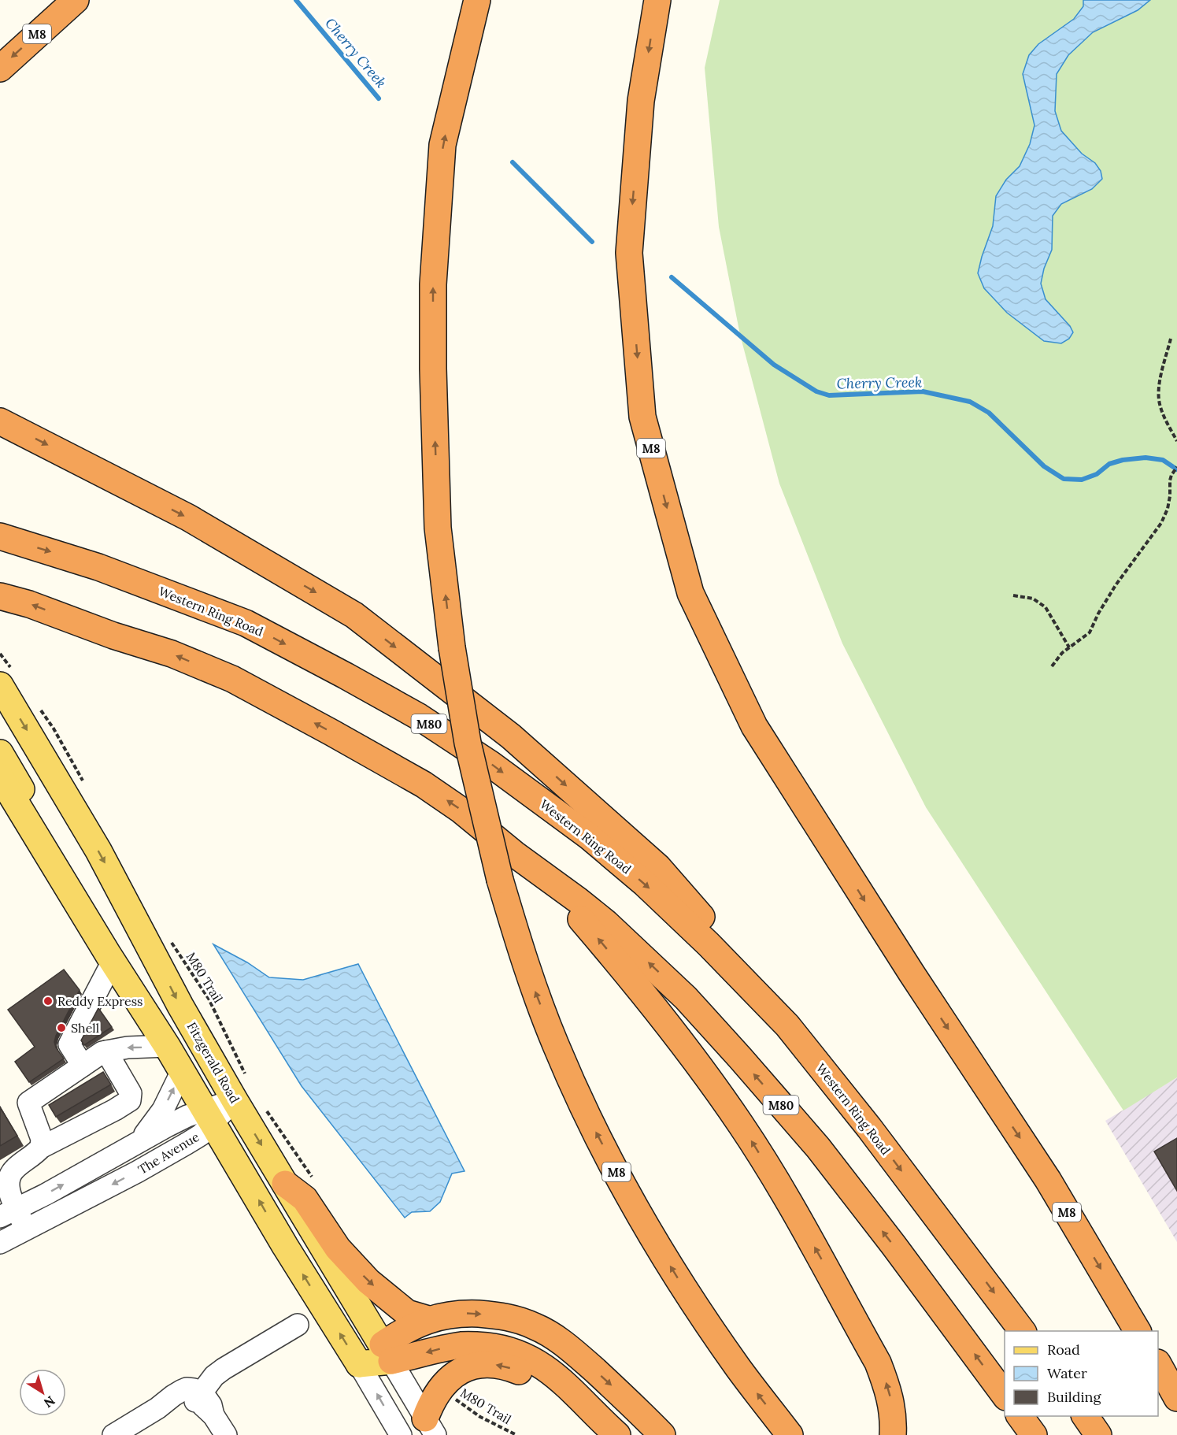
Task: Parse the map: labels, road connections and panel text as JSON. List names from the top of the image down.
{
  "streets": {
    "highway": ["M8", "Western Ring Road", "M80"],
    "main road": ["Fitzgerald Road"],
    "street": ["The Avenue"],
    "path": ["M80 Trail"]
  },
  "crossings": [
    ["M80 Trail", "Fitzgerald Road"],
    ["M80 Trail", "The Avenue"],
    ["Fitzgerald Road", "The Avenue"]
  ],
  "water": ["Cherry Creek"],
  "places": ["Reddy Express", "Shell"],
  "legend": ["Road", "Water", "Building"],
  "north": "bottom right"
}
